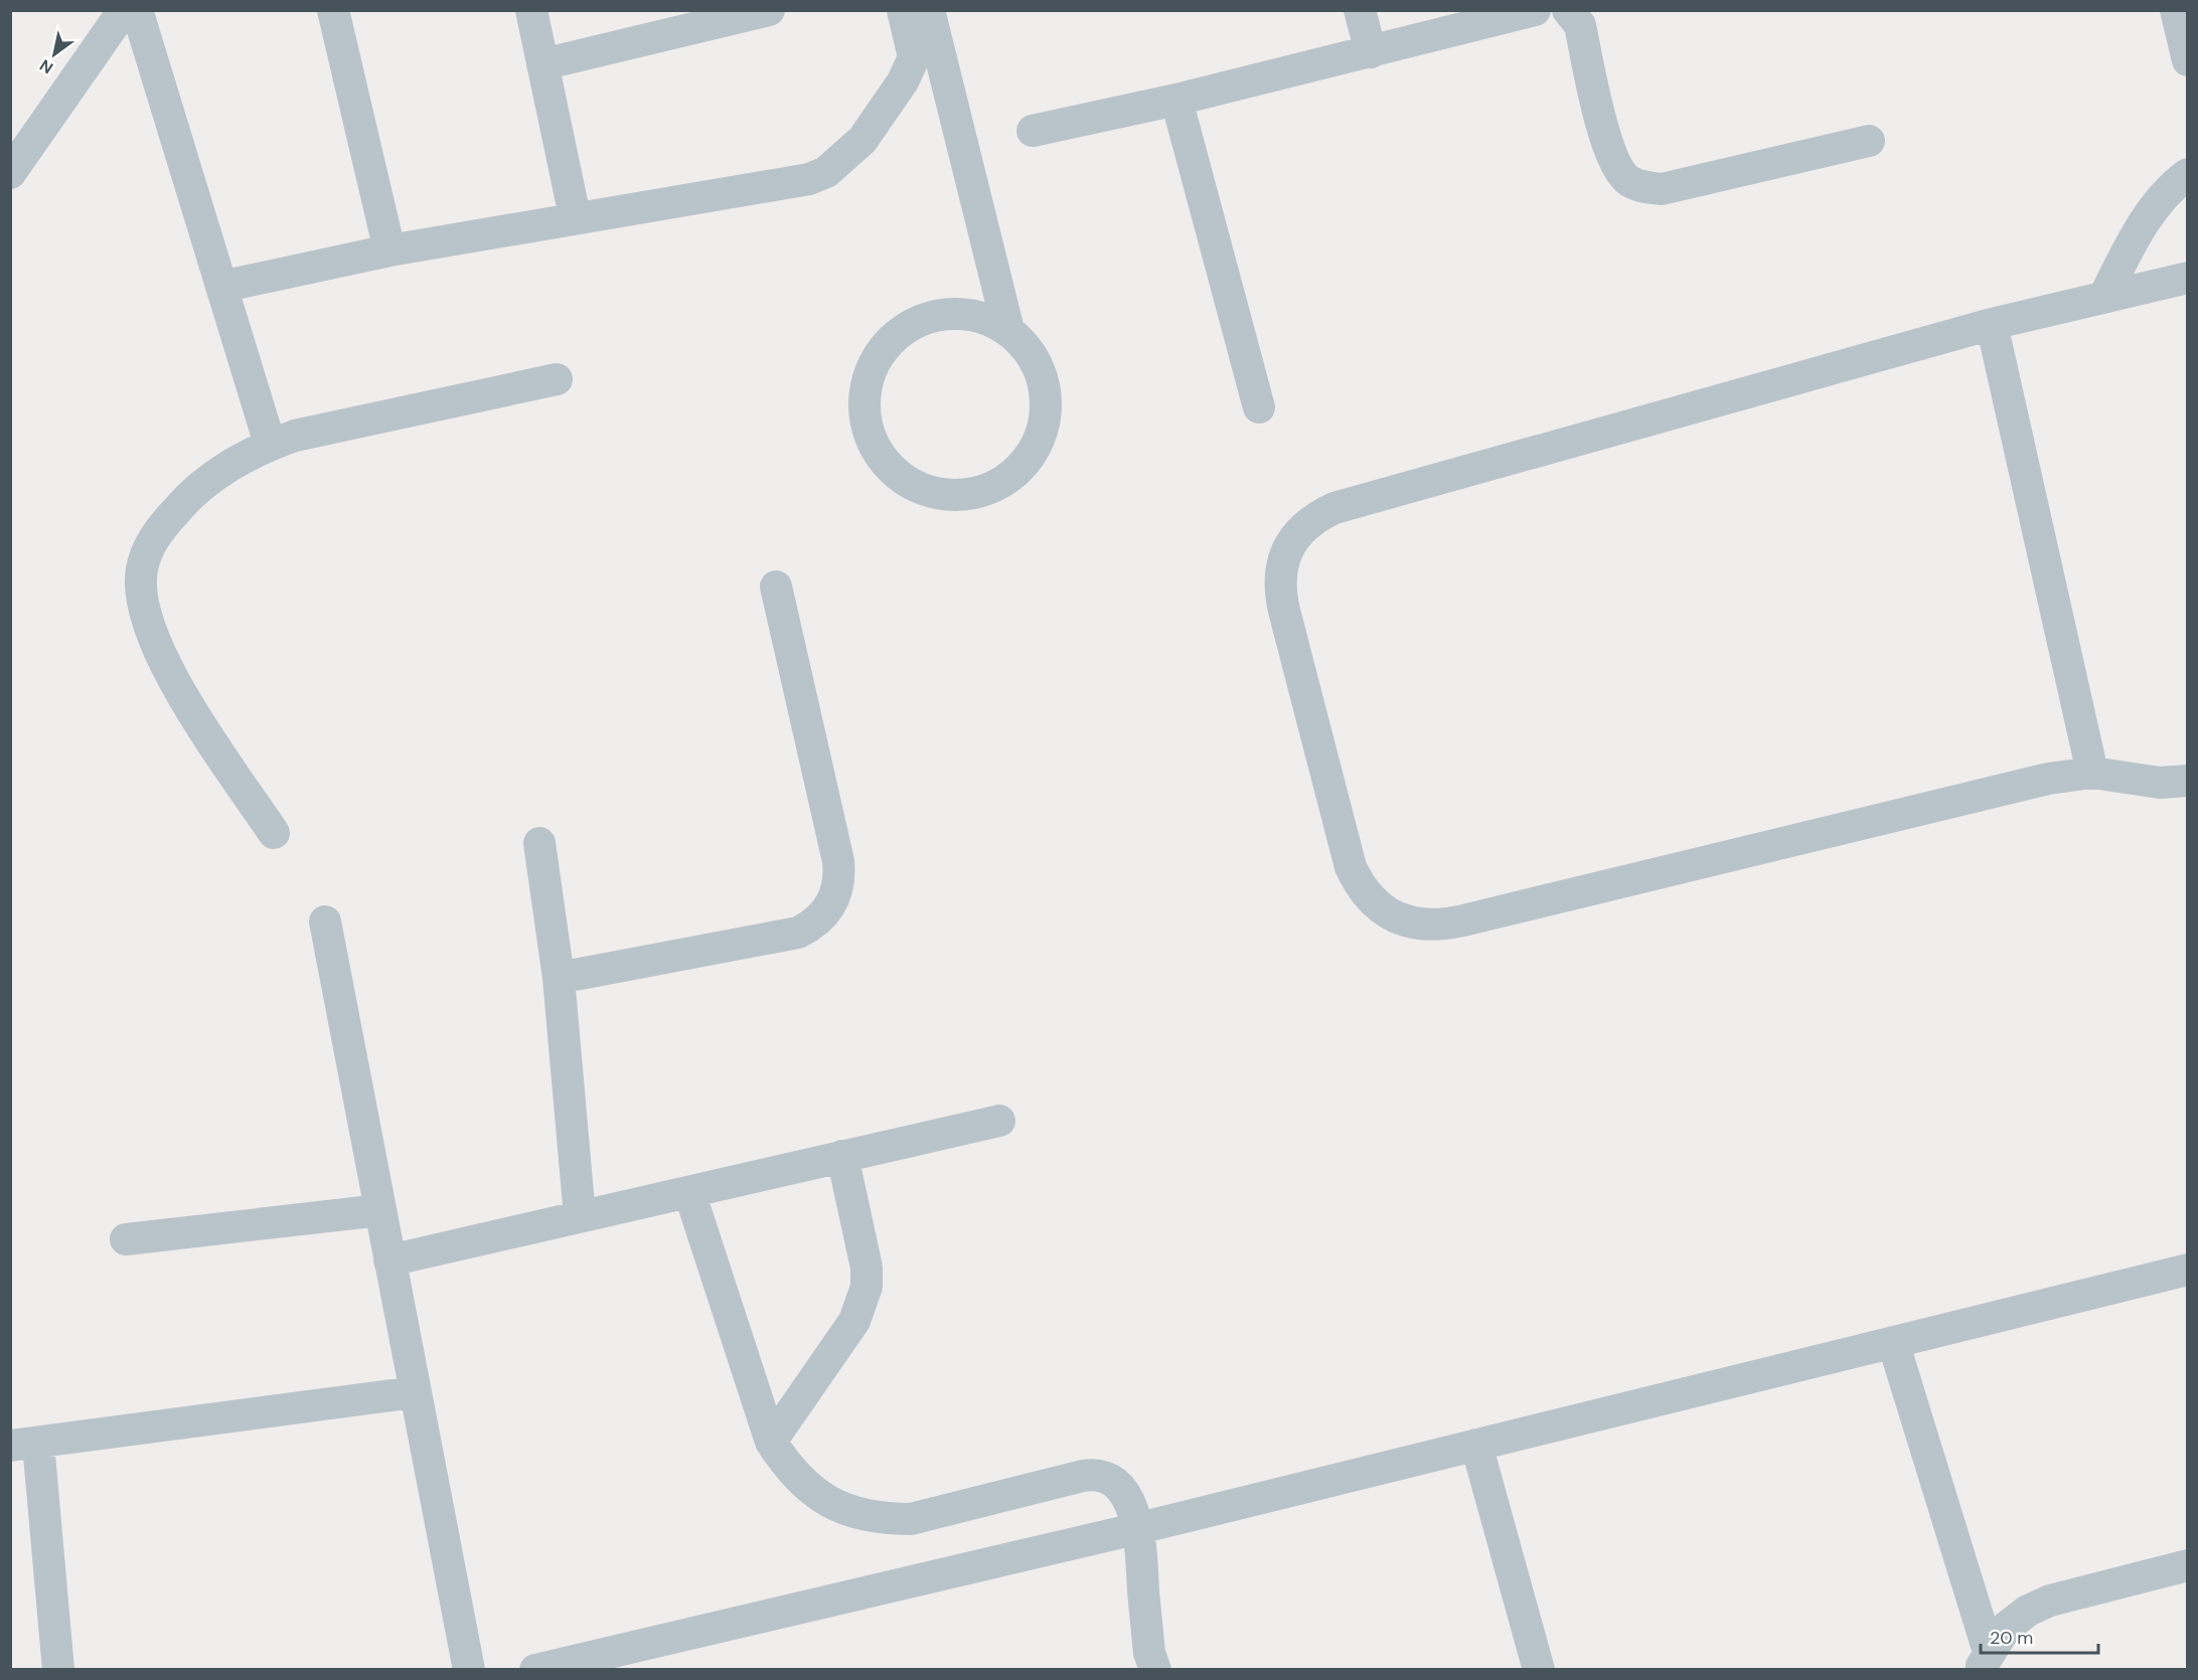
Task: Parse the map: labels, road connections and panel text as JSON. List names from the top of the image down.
{
  "scale_bar": "20 m",
  "north": "bottom left"
}
